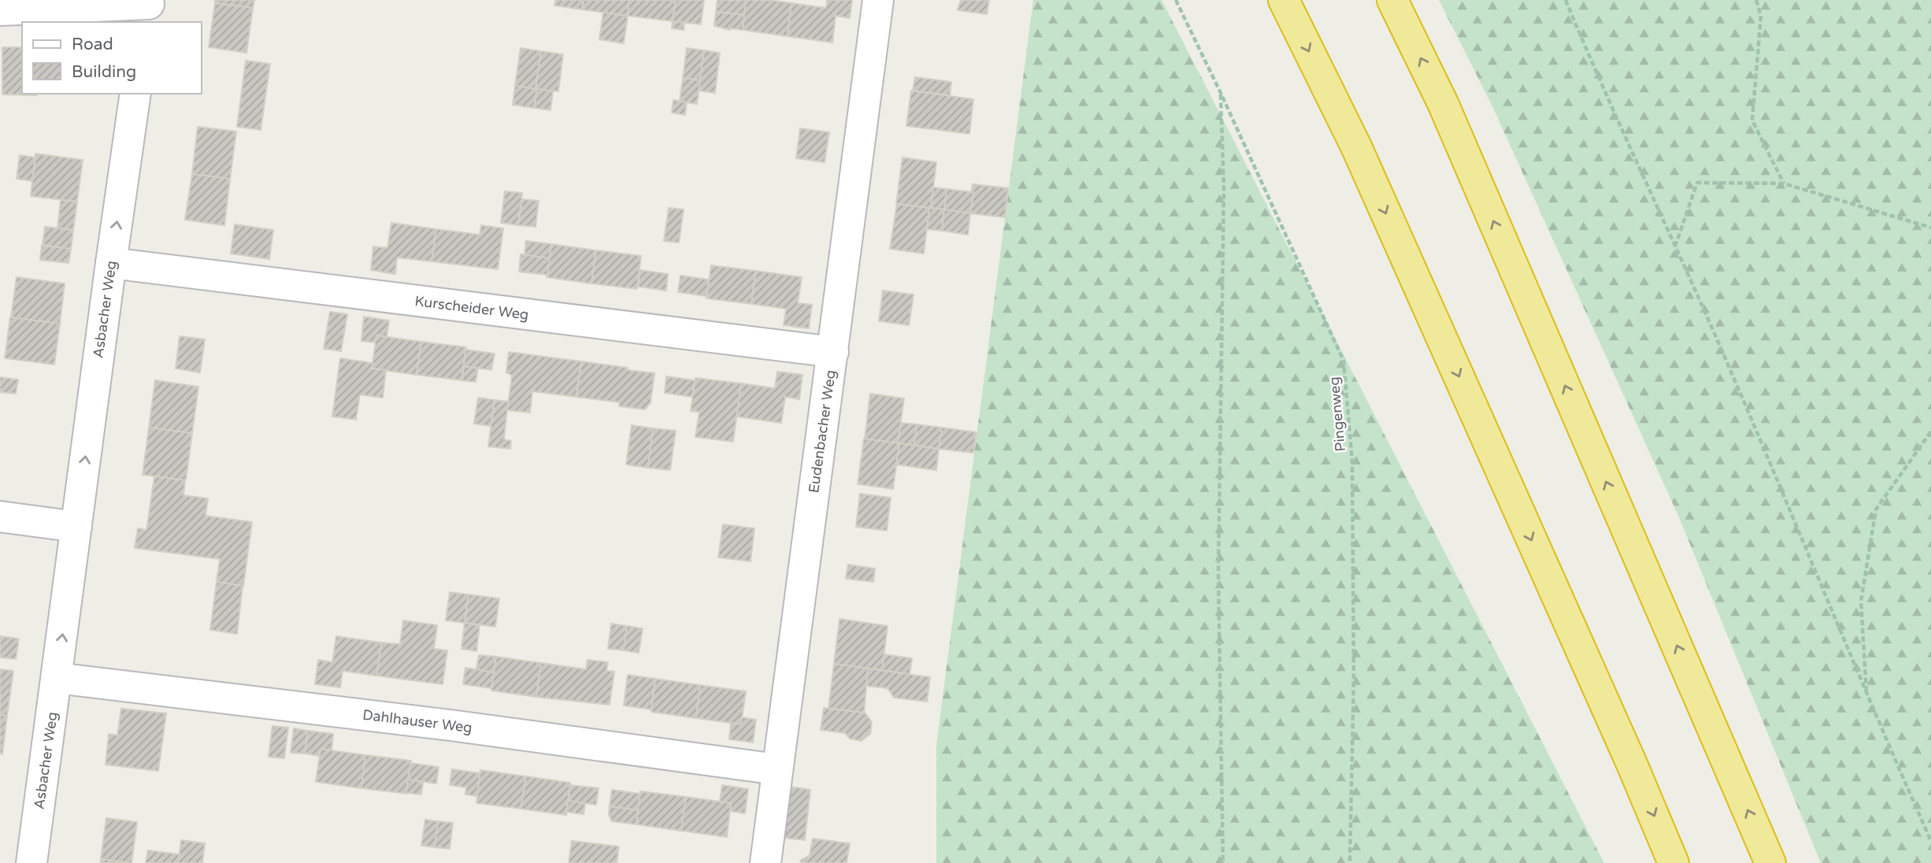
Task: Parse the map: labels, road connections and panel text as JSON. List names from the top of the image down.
{
  "streets": {
    "street": [
      "Kurscheider Weg",
      "Asbacher Weg",
      "Eudenbacher Weg",
      "Dahlhauser Weg"
    ],
    "path": ["Pingenweg"]
  },
  "crossings": [
    ["Kurscheider Weg", "Asbacher Weg"],
    ["Kurscheider Weg", "Eudenbacher Weg"],
    ["Asbacher Weg", "Dahlhauser Weg"],
    ["Eudenbacher Weg", "Dahlhauser Weg"]
  ],
  "one_way": ["Asbacher Weg"],
  "legend": ["Road", "Building"]
}
